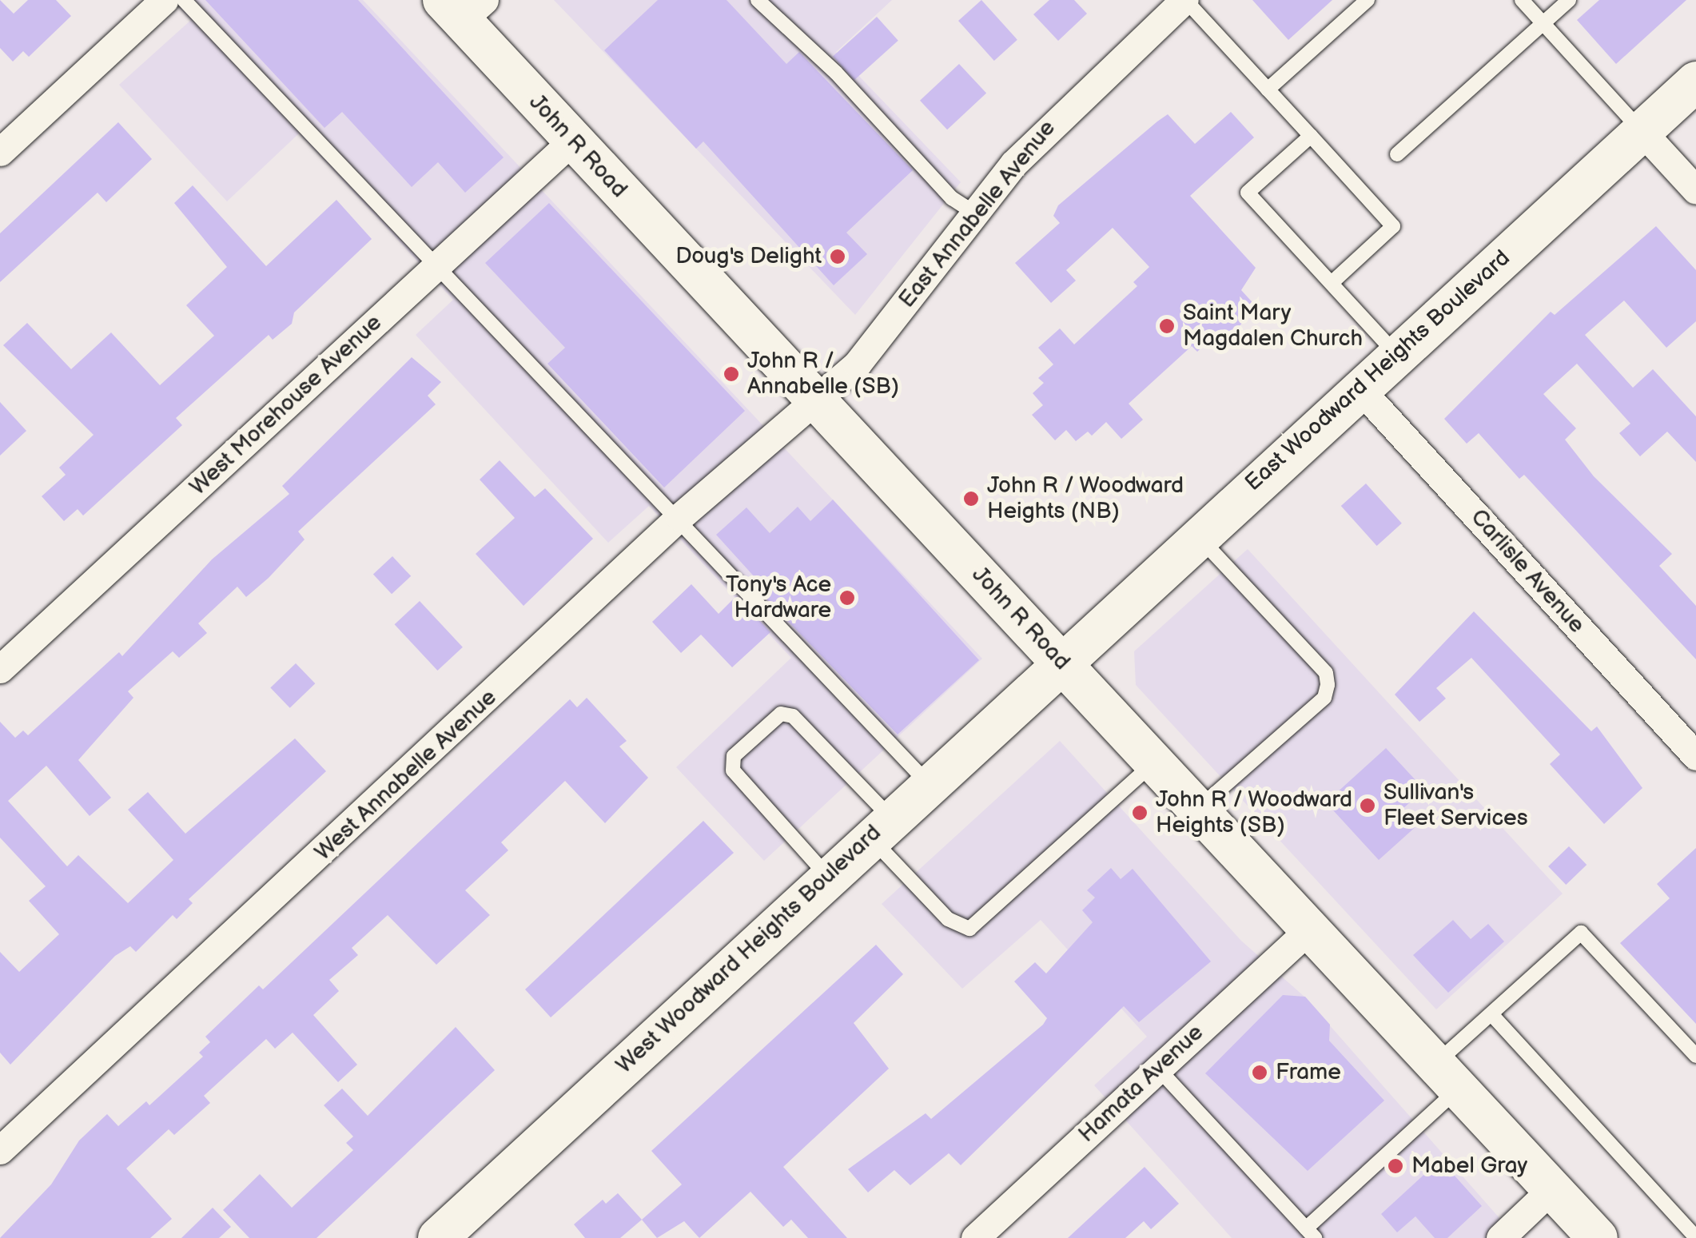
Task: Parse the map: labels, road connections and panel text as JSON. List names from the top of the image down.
{
  "streets": {
    "street": [
      "John R Road",
      "East Annabelle Avenue",
      "East Woodward Heights Boulevard",
      "West Morehouse Avenue",
      "Carlisle Avenue",
      "West Annabelle Avenue",
      "West Woodward Heights Boulevard",
      "Hamata Avenue"
    ]
  },
  "crossings": [
    ["John R Road", "East Annabelle Avenue"],
    ["John R Road", "East Woodward Heights Boulevard"],
    ["John R Road", "West Morehouse Avenue"],
    ["John R Road", "West Annabelle Avenue"],
    ["John R Road", "West Woodward Heights Boulevard"],
    ["John R Road", "Hamata Avenue"],
    ["East Annabelle Avenue", "West Annabelle Avenue"],
    ["East Woodward Heights Boulevard", "Carlisle Avenue"],
    ["East Woodward Heights Boulevard", "West Woodward Heights Boulevard"]
  ],
  "places": [
    "Doug's Delight",
    "Saint Mary Magdalen Church",
    "John R / Annabelle (SB)",
    "John R / Woodward Heights (NB)",
    "Tony's Ace Hardware",
    "Sullivan's Fleet Services",
    "John R / Woodward Heights (SB)",
    "Frame",
    "Mabel Gray"
  ]
}
